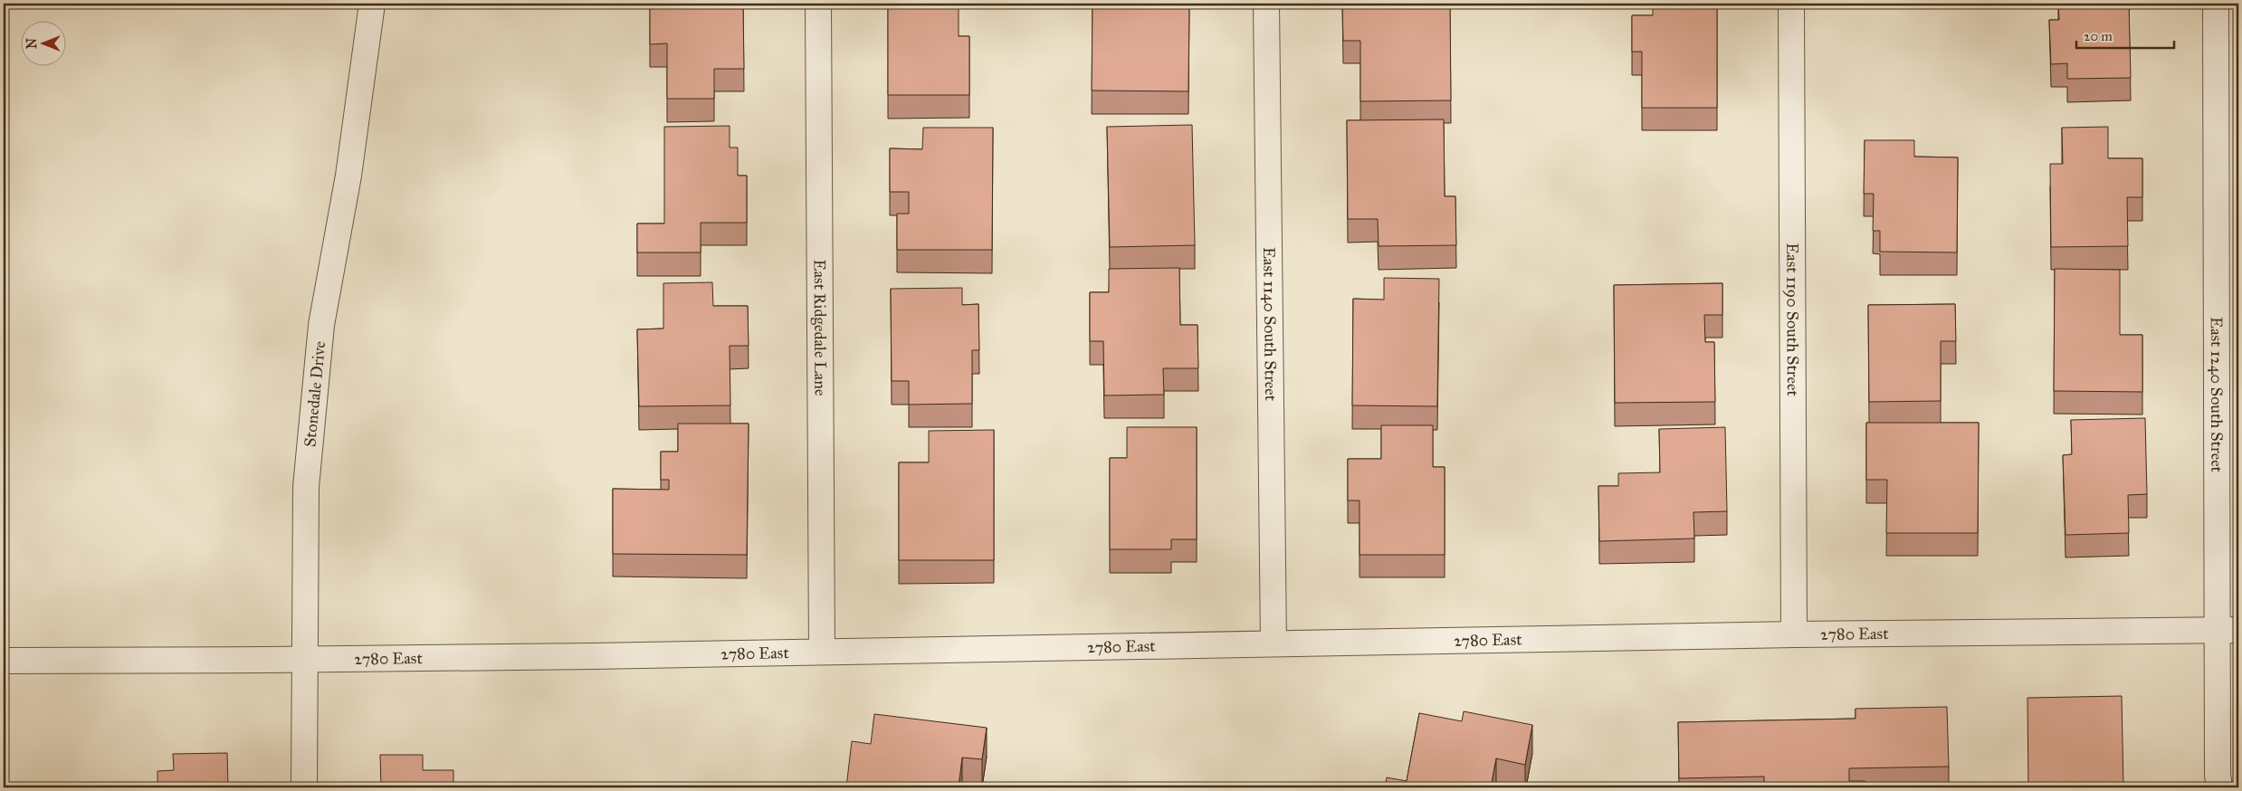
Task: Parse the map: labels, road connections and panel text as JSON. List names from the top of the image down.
{
  "streets": {
    "street": [
      "East 1190 South Street",
      "East 1140 South Street",
      "East Ridgedale Lane",
      "Stonedale Drive",
      "East 1240 South Street",
      "2780 East"
    ]
  },
  "crossings": [
    ["East 1190 South Street", "2780 East"],
    ["East 1140 South Street", "2780 East"],
    ["East Ridgedale Lane", "2780 East"],
    ["Stonedale Drive", "2780 East"],
    ["East 1240 South Street", "2780 East"]
  ],
  "scale_bar": "20 m",
  "north": "left"
}
